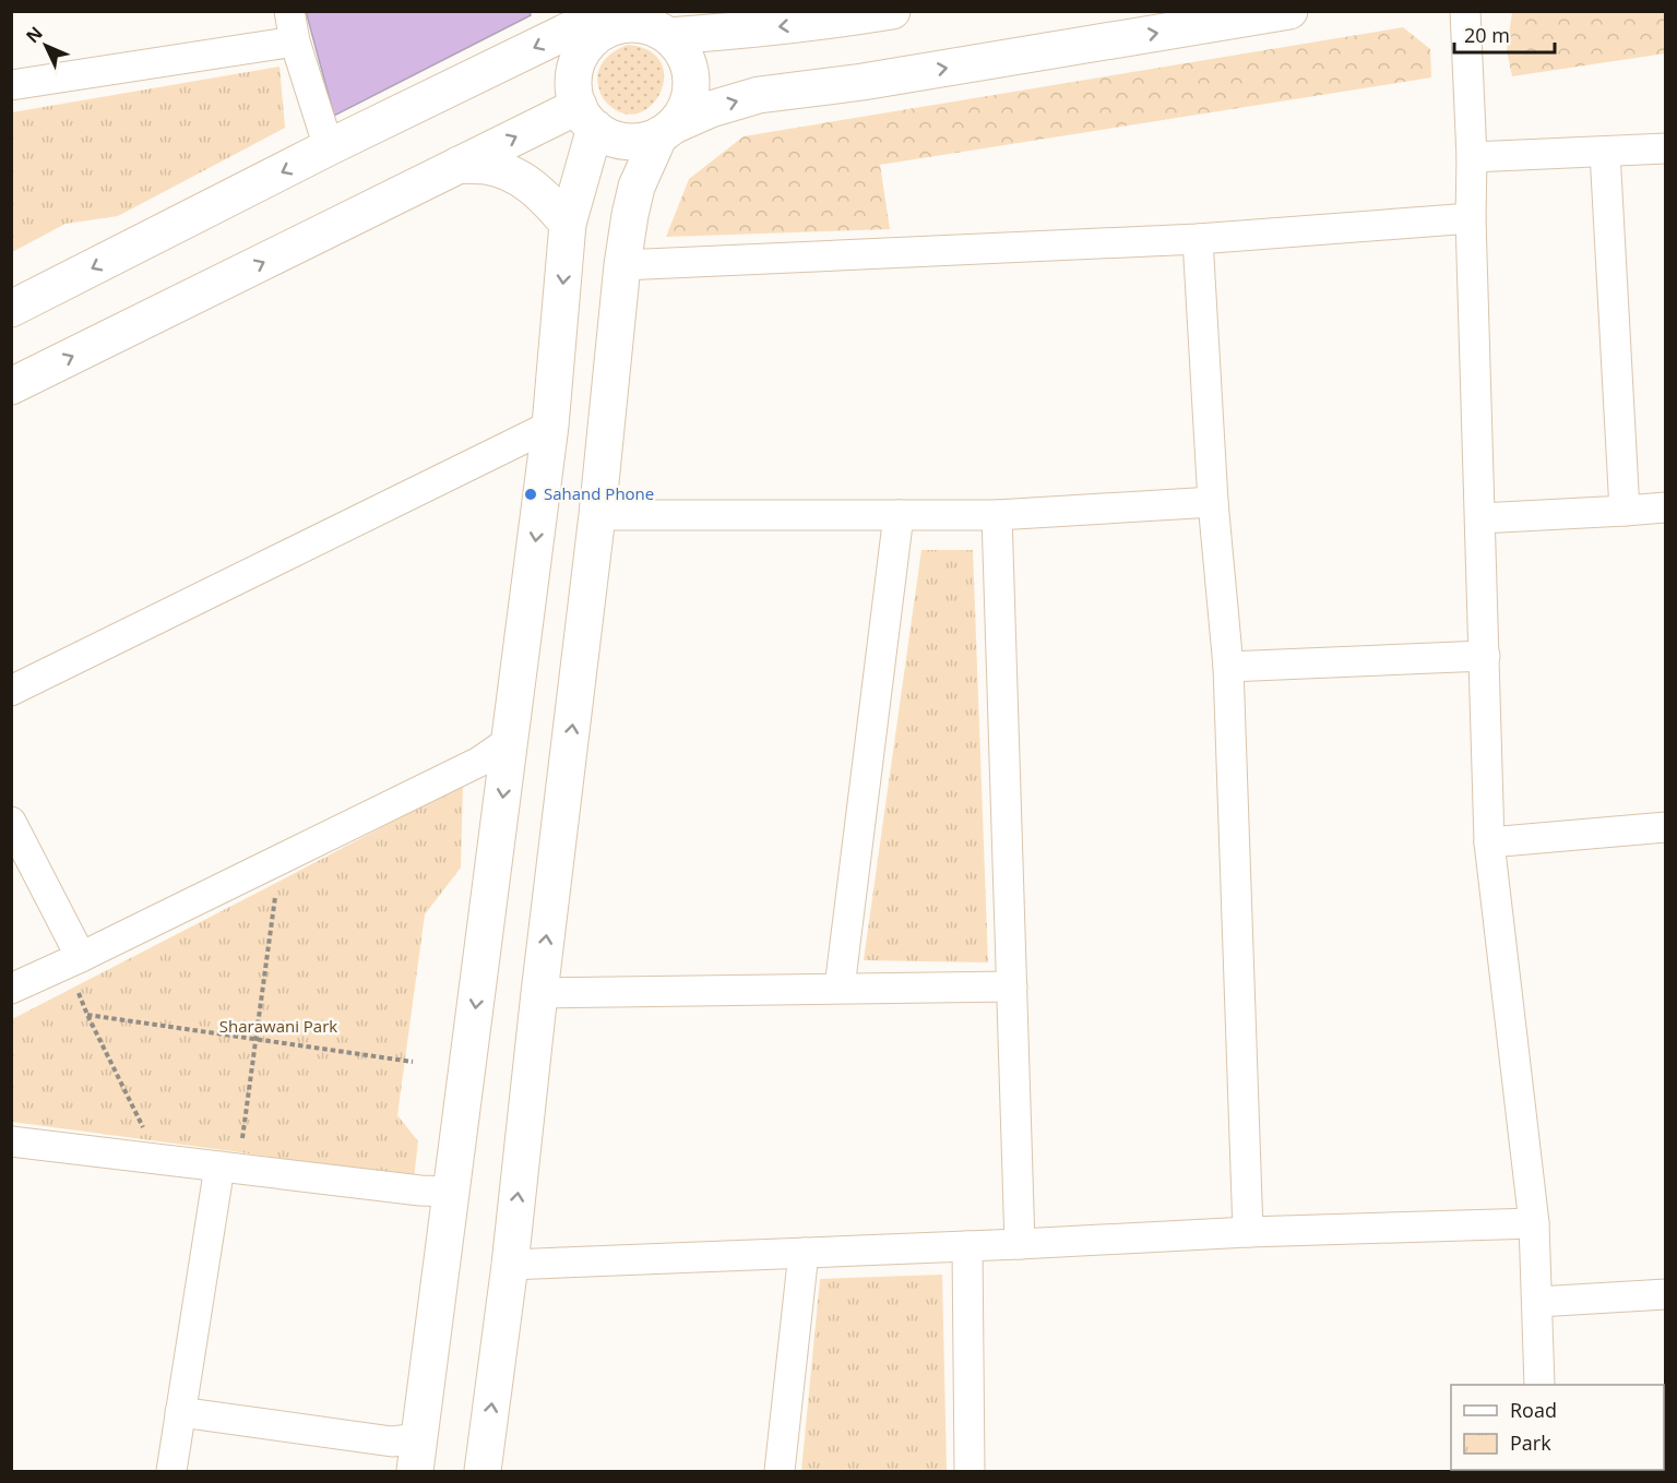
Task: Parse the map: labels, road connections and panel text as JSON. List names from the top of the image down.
{
  "parks": ["Sharawani Park"],
  "places": ["Sahand Phone"],
  "legend": ["Road", "Park"],
  "scale_bar": "20 m",
  "north": "top left"
}
